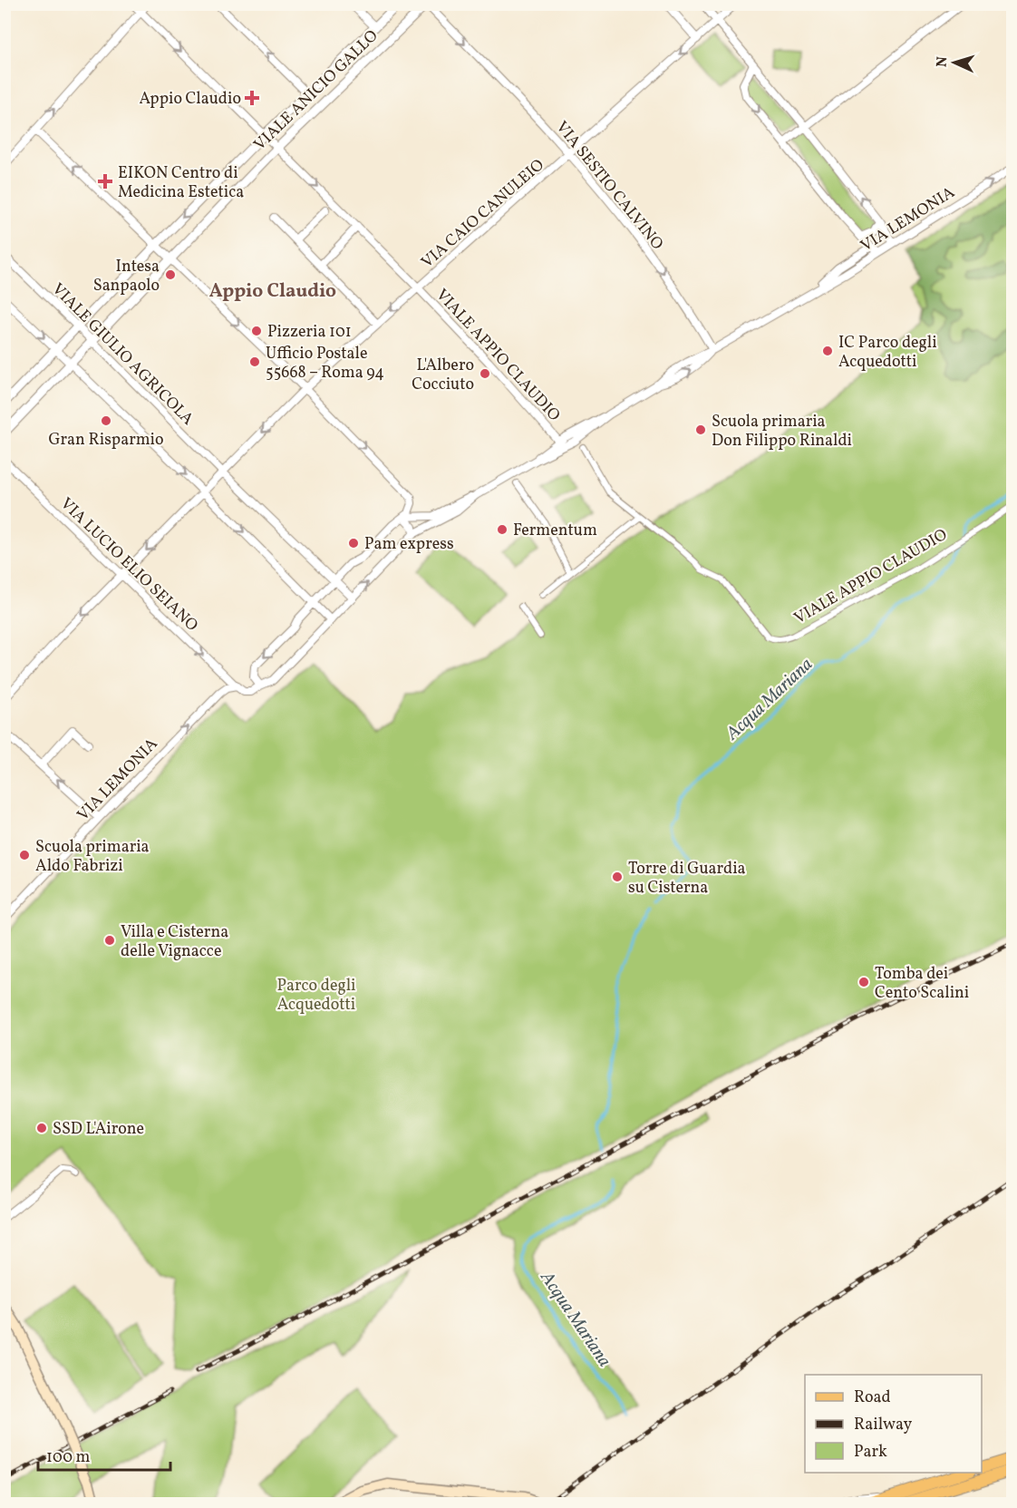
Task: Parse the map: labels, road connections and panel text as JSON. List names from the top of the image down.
{
  "streets": {
    "street": [
      "VIALE ANICIO GALLO",
      "VIA SESTIO CALVINO",
      "VIA CAIO CANULEIO",
      "VIA LEMONIA",
      "VIALE GIULIO AGRICOLA",
      "VIALE APPIO CLAUDIO",
      "VIA LUCIO ELIO SEIANO"
    ]
  },
  "crossings": [
    ["VIALE ANICIO GALLO", "VIA SESTIO CALVINO"],
    ["VIALE ANICIO GALLO", "VIALE GIULIO AGRICOLA"],
    ["VIALE ANICIO GALLO", "VIALE APPIO CLAUDIO"],
    ["VIA SESTIO CALVINO", "VIA CAIO CANULEIO"],
    ["VIA SESTIO CALVINO", "VIA LEMONIA"],
    ["VIA CAIO CANULEIO", "VIALE GIULIO AGRICOLA"],
    ["VIA CAIO CANULEIO", "VIALE APPIO CLAUDIO"],
    ["VIA CAIO CANULEIO", "VIA LUCIO ELIO SEIANO"],
    ["VIA LEMONIA", "VIALE GIULIO AGRICOLA"],
    ["VIA LEMONIA", "VIALE APPIO CLAUDIO"],
    ["VIA LEMONIA", "VIA LUCIO ELIO SEIANO"]
  ],
  "one_way": ["VIA SESTIO CALVINO", "VIA CAIO CANULEIO", "VIA LUCIO ELIO SEIANO"],
  "districts": ["Appio Claudio"],
  "water": ["Acqua Mariana"],
  "parks": ["Parco degli Acquedotti"],
  "places": {
    "health": ["Appio Claudio", "EIKON Centro di Medicina Estetica"],
    "other": [
      "Intesa Sanpaolo",
      "Pizzeria 101",
      "IC Parco degli Acquedotti",
      "Ufficio Postale 55668 – Roma 94",
      "L'Albero Cocciuto",
      "Gran Risparmio",
      "Scuola primaria Don Filippo Rinaldi",
      "Fermentum",
      "Pam express",
      "Scuola primaria Aldo Fabrizi",
      "Torre di Guardia su Cisterna",
      "Villa e Cisterna delle Vignacce",
      "Tomba dei Cento Scalini",
      "SSD L'Airone"
    ]
  },
  "legend": ["Road", "Railway", "Park"],
  "scale_bar": "100 m",
  "north": "left"
}
